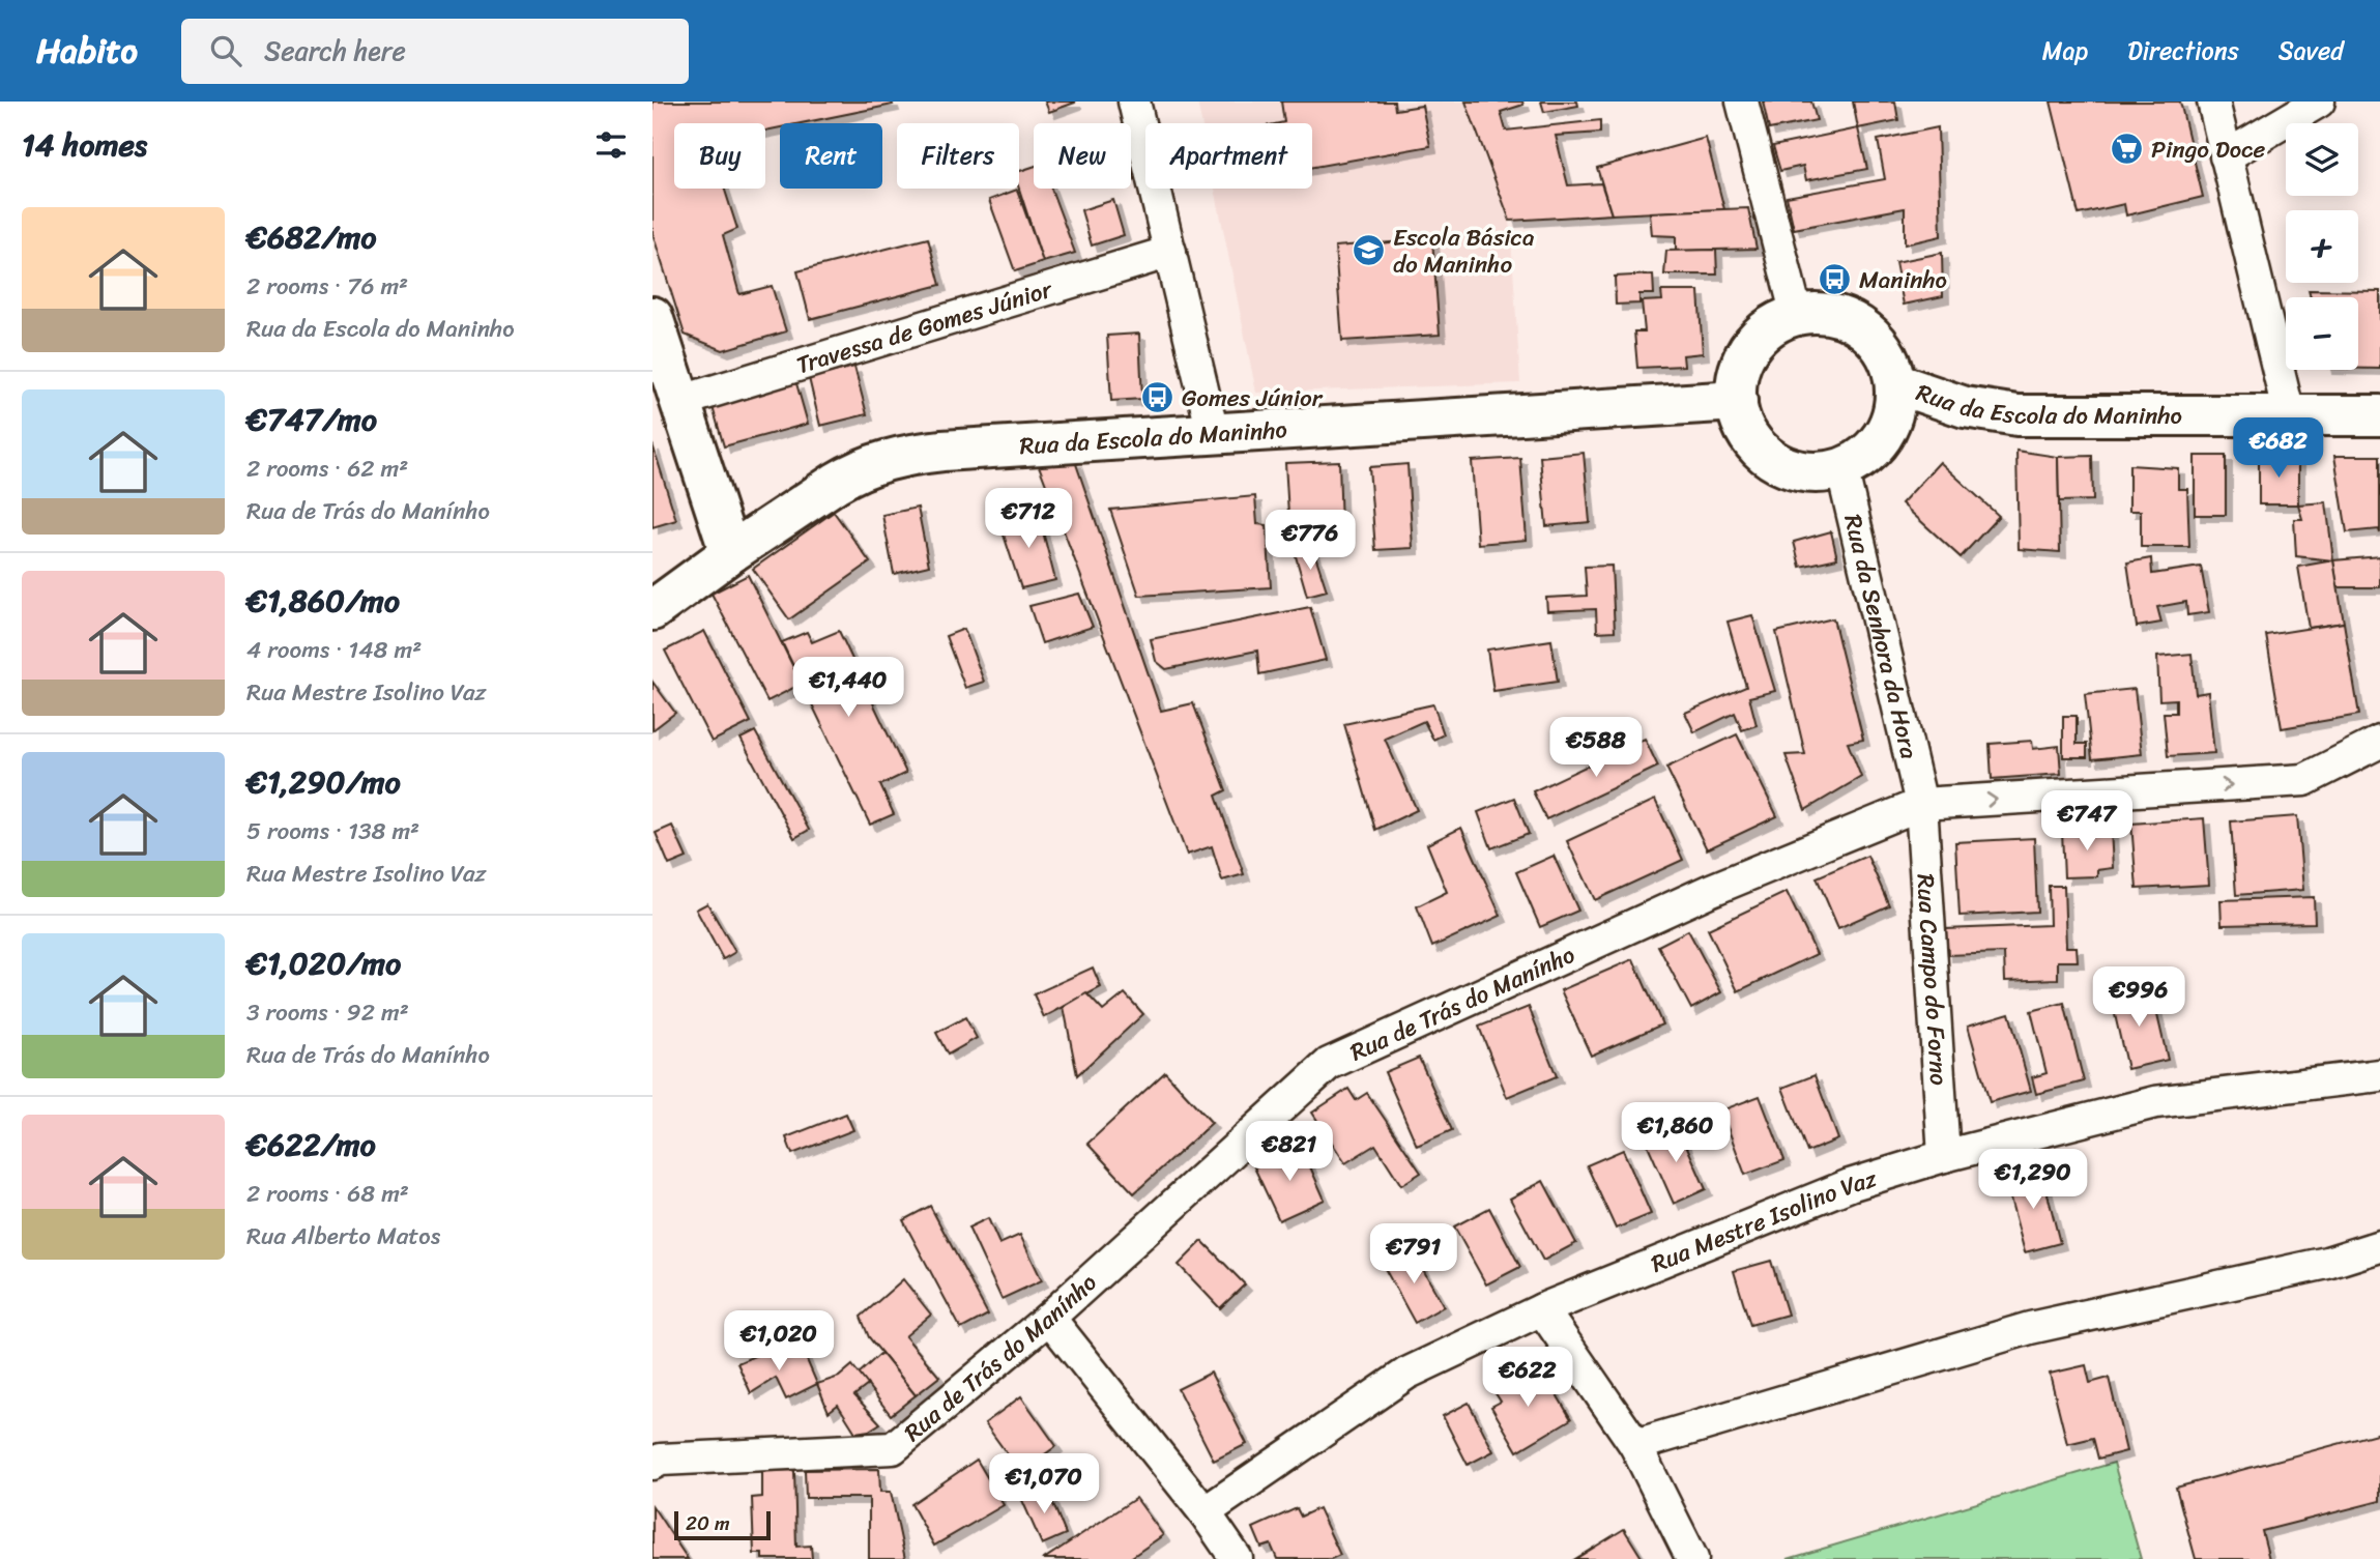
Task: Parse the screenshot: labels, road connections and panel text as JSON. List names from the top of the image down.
{
  "streets": {
    "main road": ["Rua da Escola do Maninho"],
    "street": [
      "Travessa de Gomes Júnior",
      "Rua da Senhora da Hora",
      "Rua Campo do Forno",
      "Rua de Trás do Manínho",
      "Rua Mestre Isolino Vaz"
    ]
  },
  "crossings": [
    ["Rua da Escola do Maninho", "Rua da Senhora da Hora"],
    ["Rua da Senhora da Hora", "Rua Campo do Forno"],
    ["Rua da Senhora da Hora", "Rua de Trás do Manínho"],
    ["Rua Campo do Forno", "Rua de Trás do Manínho"],
    ["Rua Campo do Forno", "Rua Mestre Isolino Vaz"]
  ],
  "places": {
    "supermarket": ["Pingo Doce"],
    "school or university": ["Escola Básica do Maninho"],
    "bus stop": ["Maninho", "Gomes Júnior"]
  },
  "scale_bar": "20 m",
  "page": {
    "header": "Habito",
    "search": "Search here",
    "nav": ["Map", "Directions", "Saved"],
    "heading": "14 homes",
    "map_buttons": ["+", "−"],
    "chip": [
      "Buy",
      "Rent",
      "Filters",
      "New",
      "Apartment"
    ],
    "list": [
      {
        "name": "€682/mo",
        "note": "2 rooms · 76 m² · Rua da Escola do Maninho"
      },
      {
        "name": "€747/mo",
        "note": "2 rooms · 62 m² · Rua de Trás do Manínho"
      },
      {
        "name": "€1,860/mo",
        "note": "4 rooms · 148 m² · Rua Mestre Isolino Vaz"
      },
      {
        "name": "€1,290/mo",
        "note": "5 rooms · 138 m² · Rua Mestre Isolino Vaz"
      },
      {
        "name": "€1,020/mo",
        "note": "3 rooms · 92 m² · Rua de Trás do Manínho"
      },
      {
        "name": "€622/mo",
        "note": "2 rooms · 68 m² · Rua Alberto Matos"
      }
    ],
    "price": [
      "€682",
      "€712",
      "€776",
      "€1,440",
      "€588",
      "€747",
      "€996",
      "€1,860",
      "€821",
      "€1,290",
      "€791",
      "€1,020",
      "€622",
      "€1,070"
    ],
    "scale": "20 m"
  }
}
